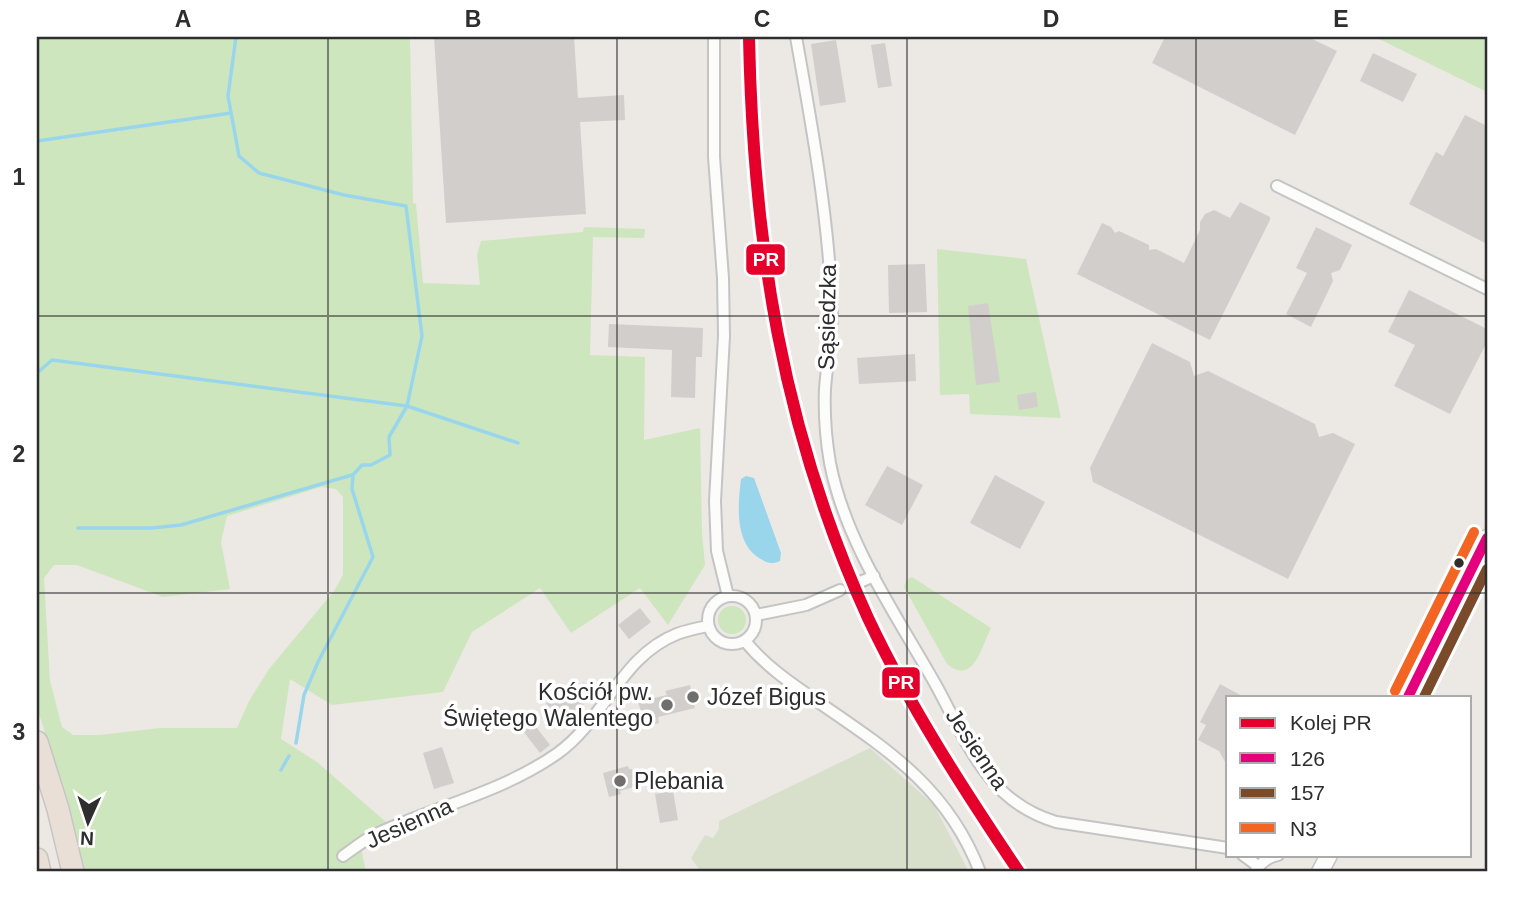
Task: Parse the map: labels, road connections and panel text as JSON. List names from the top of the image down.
{
  "streets": {
    "street": ["Sąsiedzka", "Jesienna"]
  },
  "crossings": [
    ["Sąsiedzka", "Jesienna"]
  ],
  "places": ["Józef Bigus", "Kościół pw. Świętego Walentego", "Plebania"],
  "lines": [
    "rail line PR",
    "transit line N3",
    "transit line 126",
    "transit line 157"
  ],
  "legend": [
    "Kolej PR",
    "126",
    "157",
    "N3"
  ],
  "north": "bottom",
  "grid": {
    "columns": [
      "A",
      "B",
      "C",
      "D",
      "E"
    ],
    "rows": ["1", "2", "3"]
  }
}
